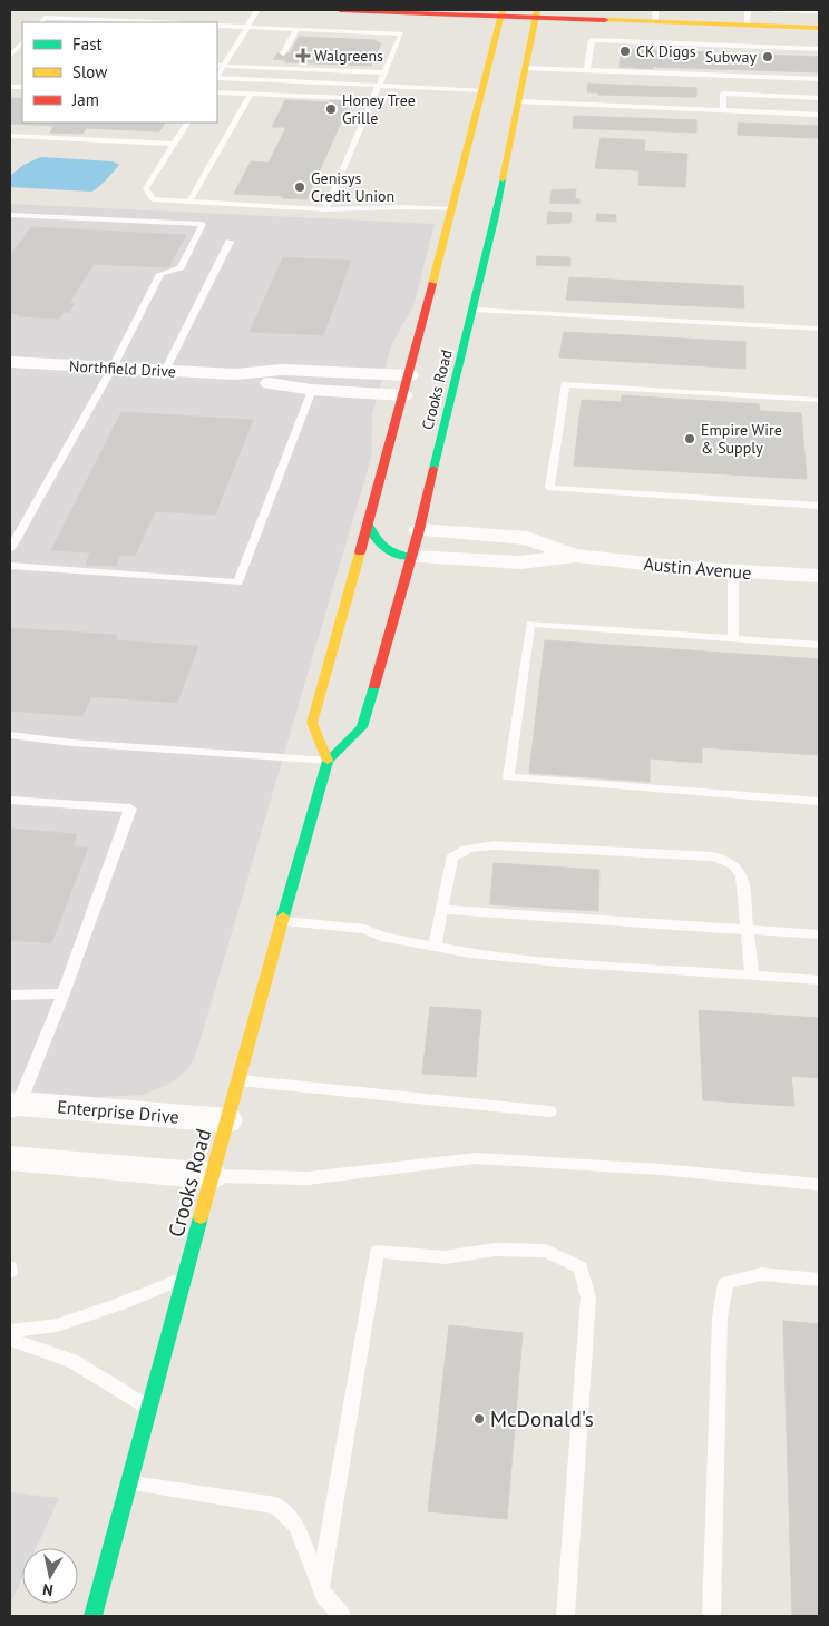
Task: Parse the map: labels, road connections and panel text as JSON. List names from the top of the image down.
{
  "streets": {
    "main road": ["Crooks Road"],
    "street": ["Northfield Drive", "Austin Avenue", "Enterprise Drive"]
  },
  "crossings": [
    ["Northfield Drive", "Crooks Road"],
    ["Crooks Road", "Austin Avenue"],
    ["Crooks Road", "Enterprise Drive"]
  ],
  "places": {
    "other": [
      "CK Diggs",
      "Subway",
      "Honey Tree Grille",
      "Genisys Credit Union",
      "Empire Wire & Supply",
      "McDonald's"
    ],
    "health": ["Walgreens"]
  },
  "legend": ["Fast", "Slow", "Jam"],
  "north": "bottom"
}
